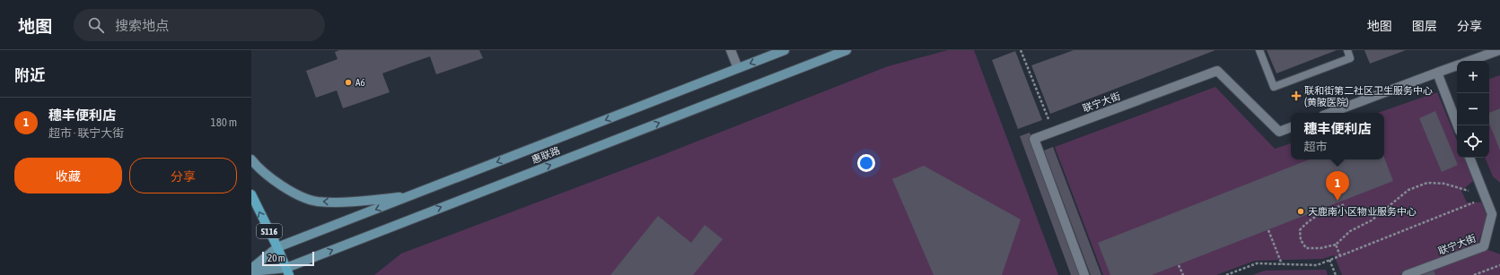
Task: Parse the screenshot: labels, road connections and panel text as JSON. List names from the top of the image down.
{
  "streets": {
    "main road": ["S116"],
    "street": ["联宁大街", "惠联路"]
  },
  "crossings": [
    ["惠联路", "S116"]
  ],
  "places": {
    "other": ["A6", "天鹿南小区物业服务中心"],
    "health": ["联和街第二社区卫生服务中心 (黄陂医院)"]
  },
  "scale_bar": "20 m",
  "page": {
    "header": "地图",
    "search": "搜索地点",
    "nav": ["地图", "图层", "分享"],
    "heading": "附近",
    "map_buttons": ["+", "−"],
    "list": [
      {
        "mark": "1",
        "name": "穗丰便利店",
        "note": "超市 · 联宁大街",
        "value": "180 m"
      }
    ],
    "popup": ["穗丰便利店", "超市"],
    "buttons": ["收藏", "分享"],
    "pins": "1",
    "scale": "20 m"
  }
}
